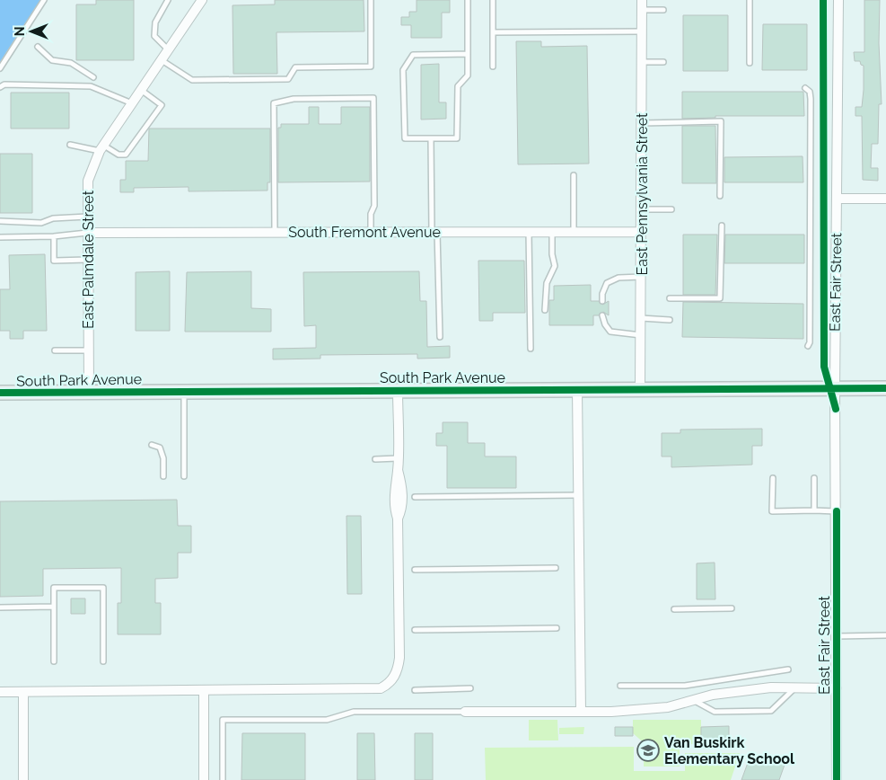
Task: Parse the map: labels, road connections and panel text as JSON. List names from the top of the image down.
{
  "streets": {
    "main road": ["South Park Avenue"],
    "street": [
      "East Pennsylvania Street",
      "South Fremont Avenue",
      "East Palmdale Street",
      "East Fair Street"
    ]
  },
  "crossings": [
    ["East Pennsylvania Street", "South Fremont Avenue"],
    ["East Pennsylvania Street", "South Park Avenue"],
    ["South Fremont Avenue", "East Palmdale Street"],
    ["East Palmdale Street", "South Park Avenue"],
    ["East Fair Street", "South Park Avenue"]
  ],
  "places": {
    "school or university": ["Van Buskirk Elementary School"]
  },
  "north": "left"
}
